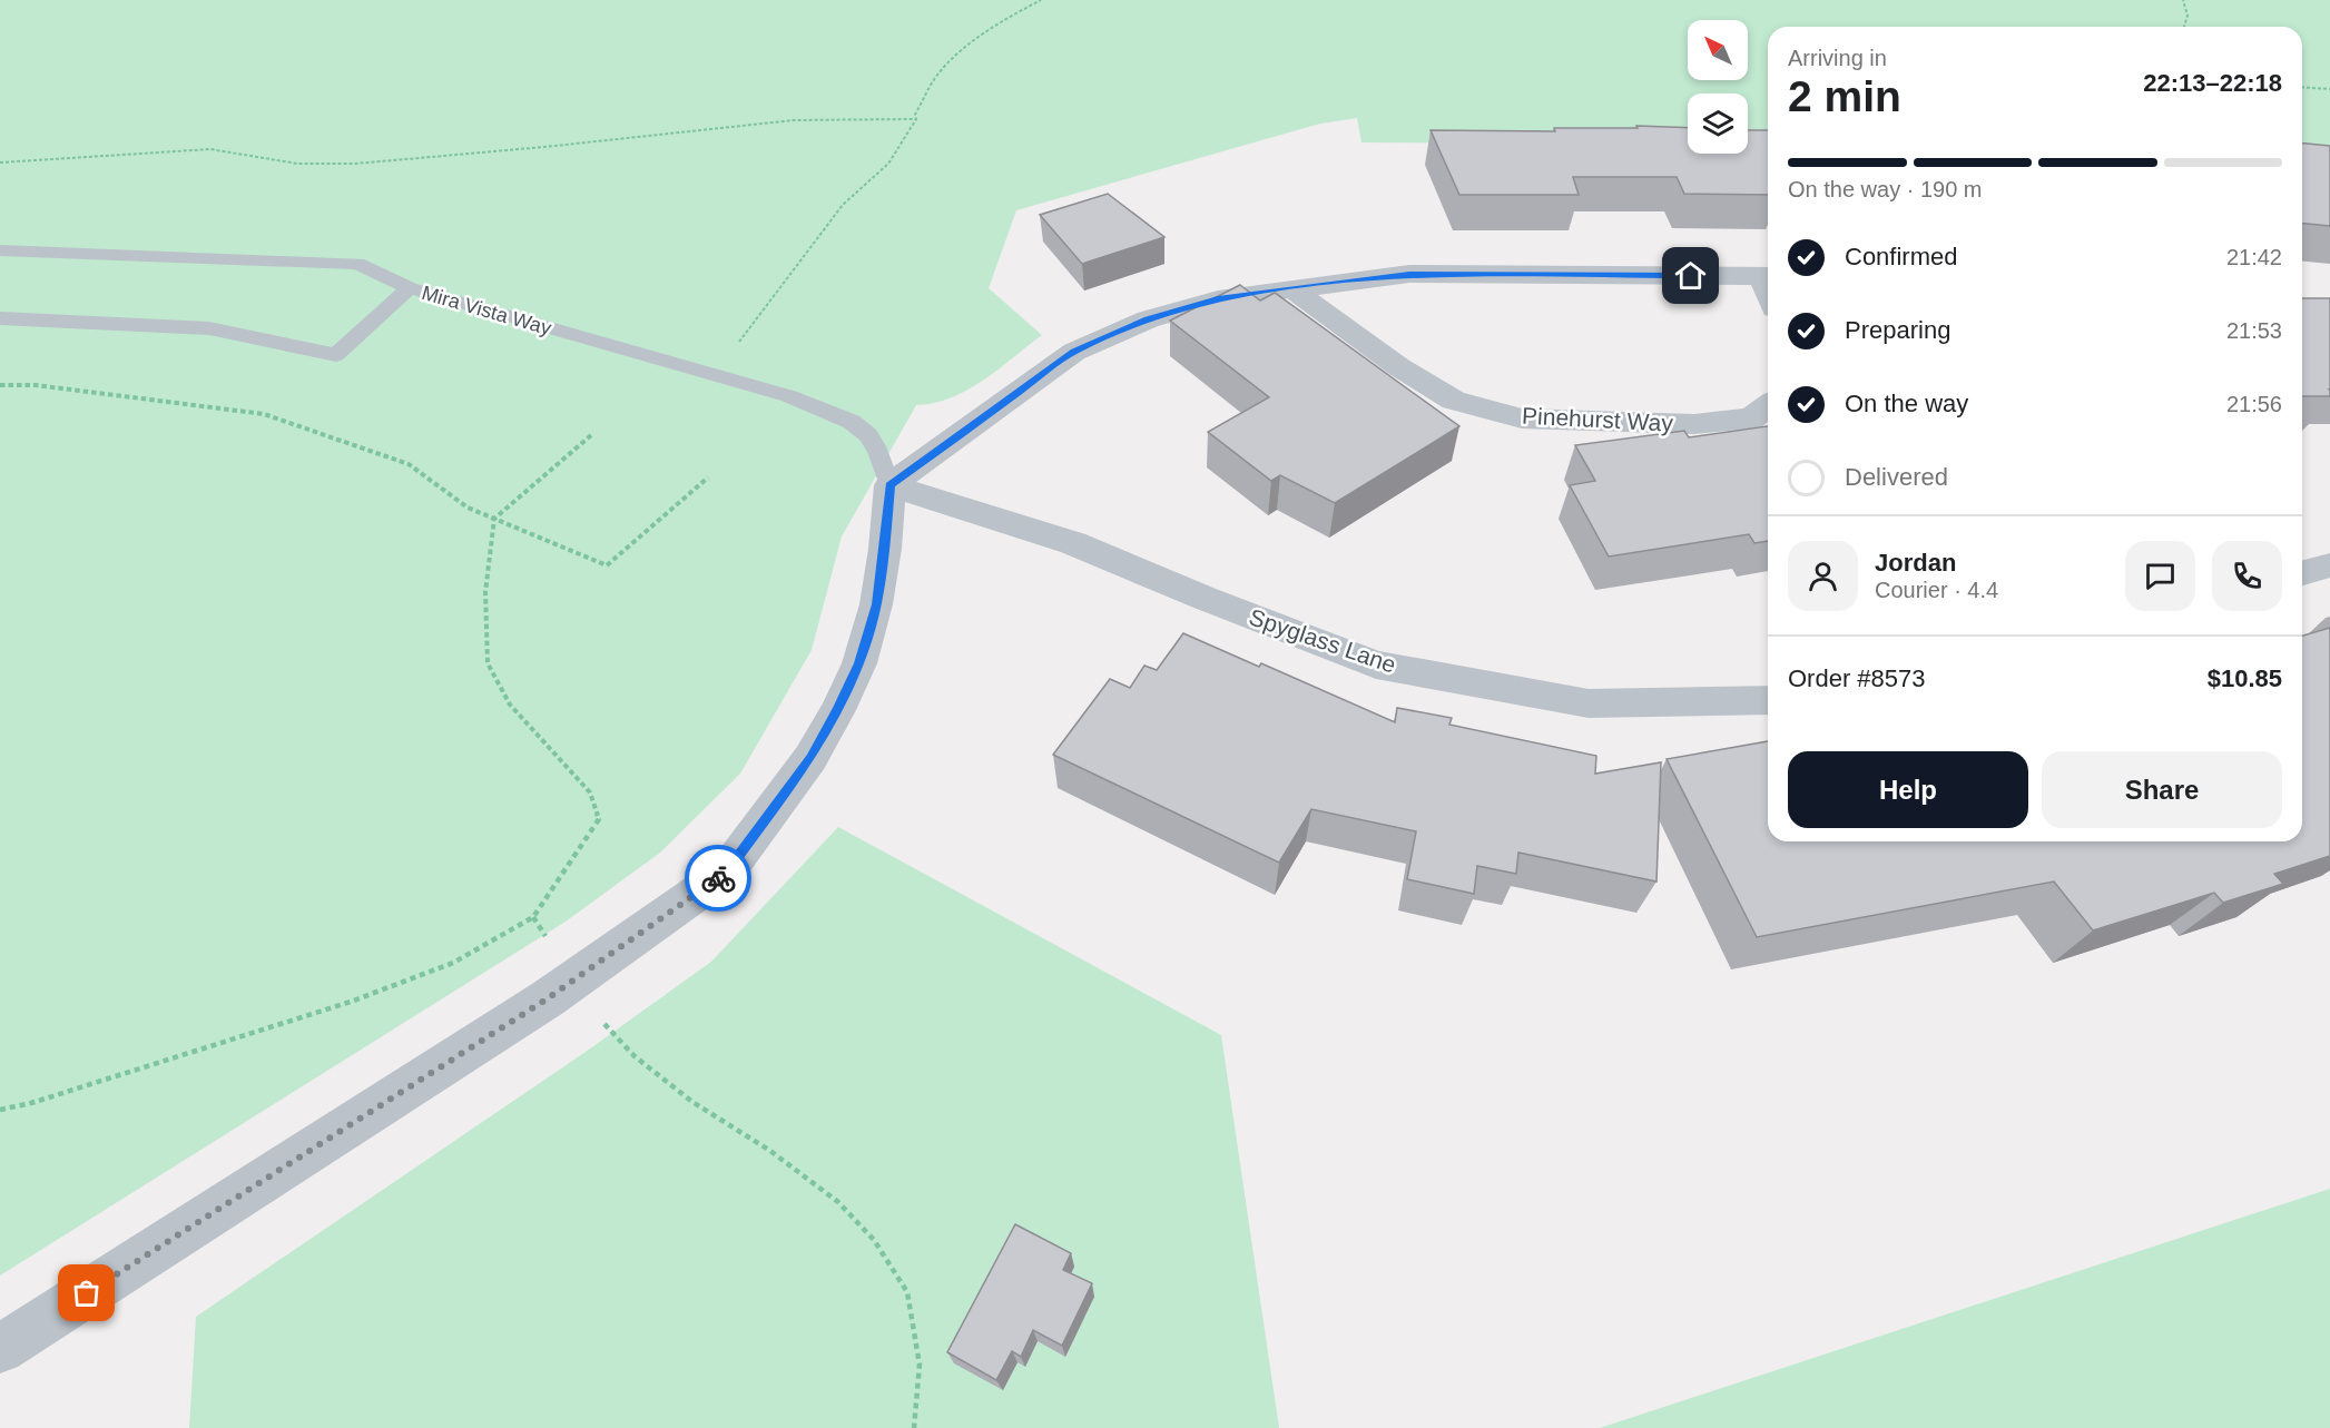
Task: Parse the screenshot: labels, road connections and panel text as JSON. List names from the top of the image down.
{
  "streets": {
    "street": ["Pinehurst Way", "Spyglass Lane"],
    "lane": ["Mira Vista Way"]
  },
  "crossings": [
    ["Mira Vista Way", "Spyglass Lane"]
  ],
  "north": "top left",
  "page": {
    "heading": ["2 min", "Arriving in", "22:13–22:18"],
    "panel": [
      "Jordan",
      "Courier · 4.4",
      "Order #8573",
      "$10.85"
    ],
    "bar": "On the way · 190 m",
    "list": [
      ["Confirmed", "21:42"],
      ["Preparing", "21:53"],
      ["On the way", "21:56"],
      "Delivered"
    ],
    "buttons": ["Help", "Share"]
  }
}
